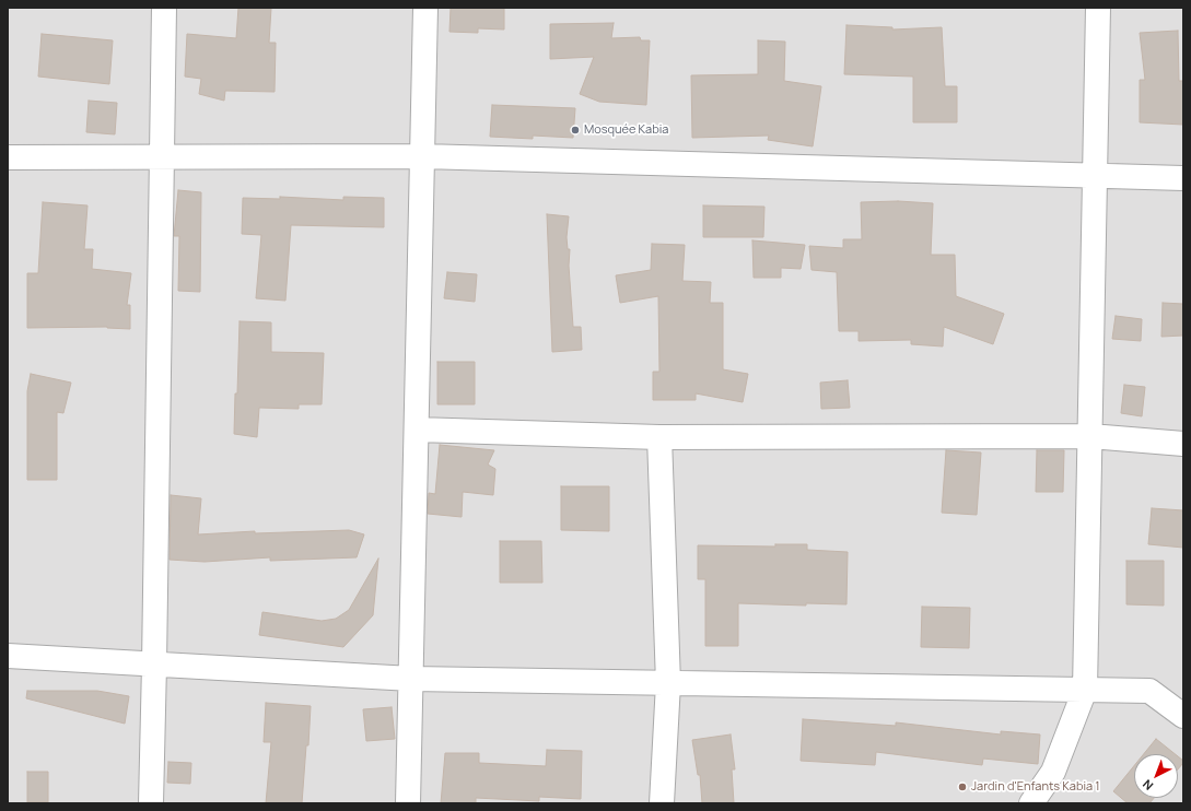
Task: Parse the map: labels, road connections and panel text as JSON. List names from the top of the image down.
{
  "places": ["Mosquée Kabia", "Jardin d'Enfants Kabia 1"],
  "north": "bottom left"
}
